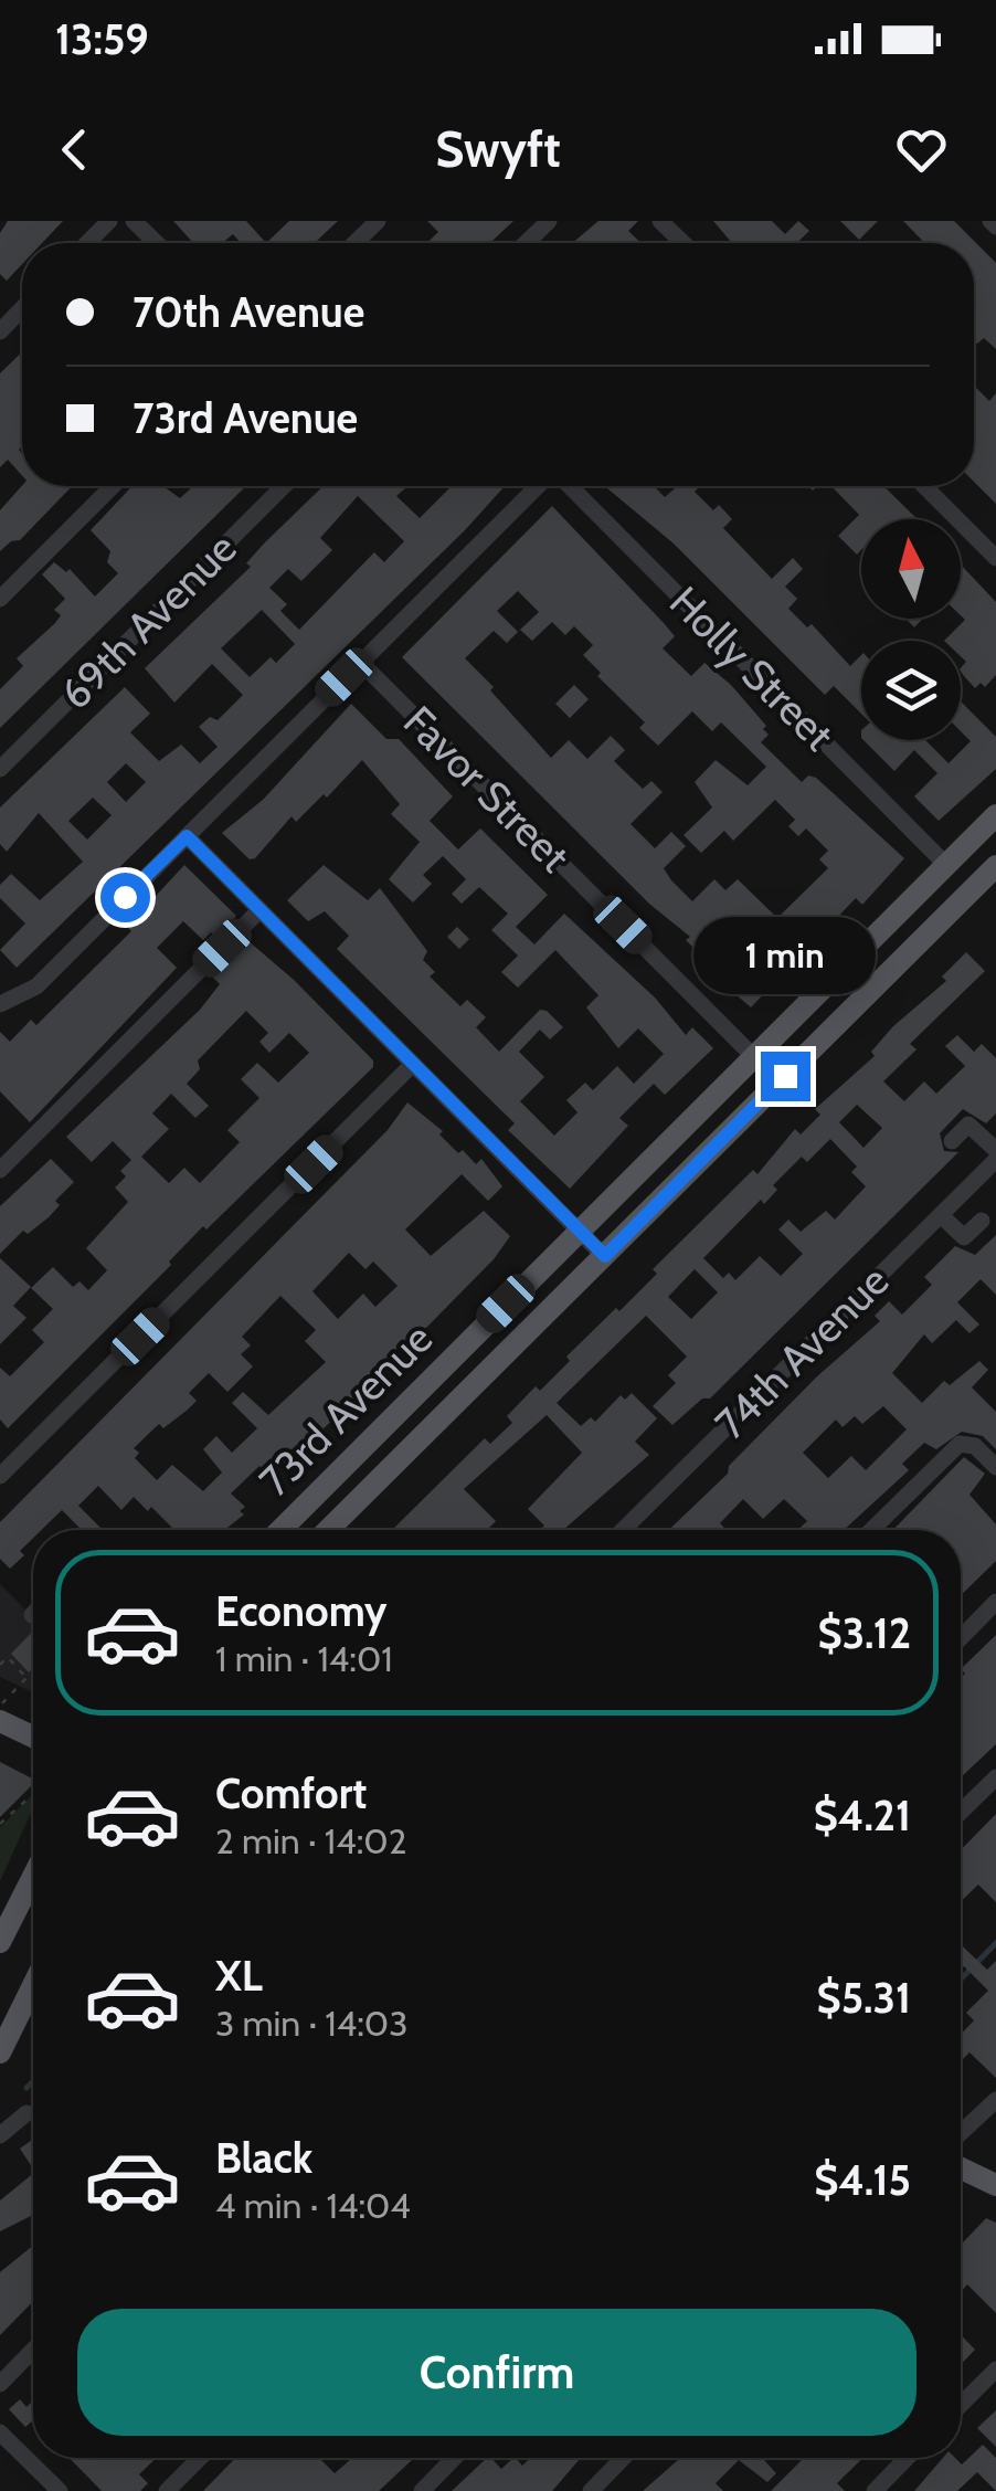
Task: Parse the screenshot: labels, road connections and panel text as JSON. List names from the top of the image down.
{
  "streets": {
    "main road": ["73rd Avenue"],
    "street": [
      "69th Avenue",
      "Holly Street",
      "Favor Street",
      "74th Avenue"
    ]
  },
  "crossings": [
    ["Holly Street", "73rd Avenue"],
    ["Favor Street", "73rd Avenue"]
  ],
  "north": "top",
  "page": {
    "status": "13:59",
    "header": "Swyft",
    "banner": ["70th Avenue", "73rd Avenue"],
    "bubble": "1 min",
    "list": [
      {
        "name": "Economy",
        "note": "1 min · 14:01",
        "value": "$3.12"
      },
      {
        "name": "Comfort",
        "note": "2 min · 14:02",
        "value": "$4.21"
      },
      {
        "name": "XL",
        "note": "3 min · 14:03",
        "value": "$5.31"
      },
      {
        "name": "Black",
        "note": "4 min · 14:04",
        "value": "$4.15"
      }
    ],
    "buttons": "Confirm"
  }
}
